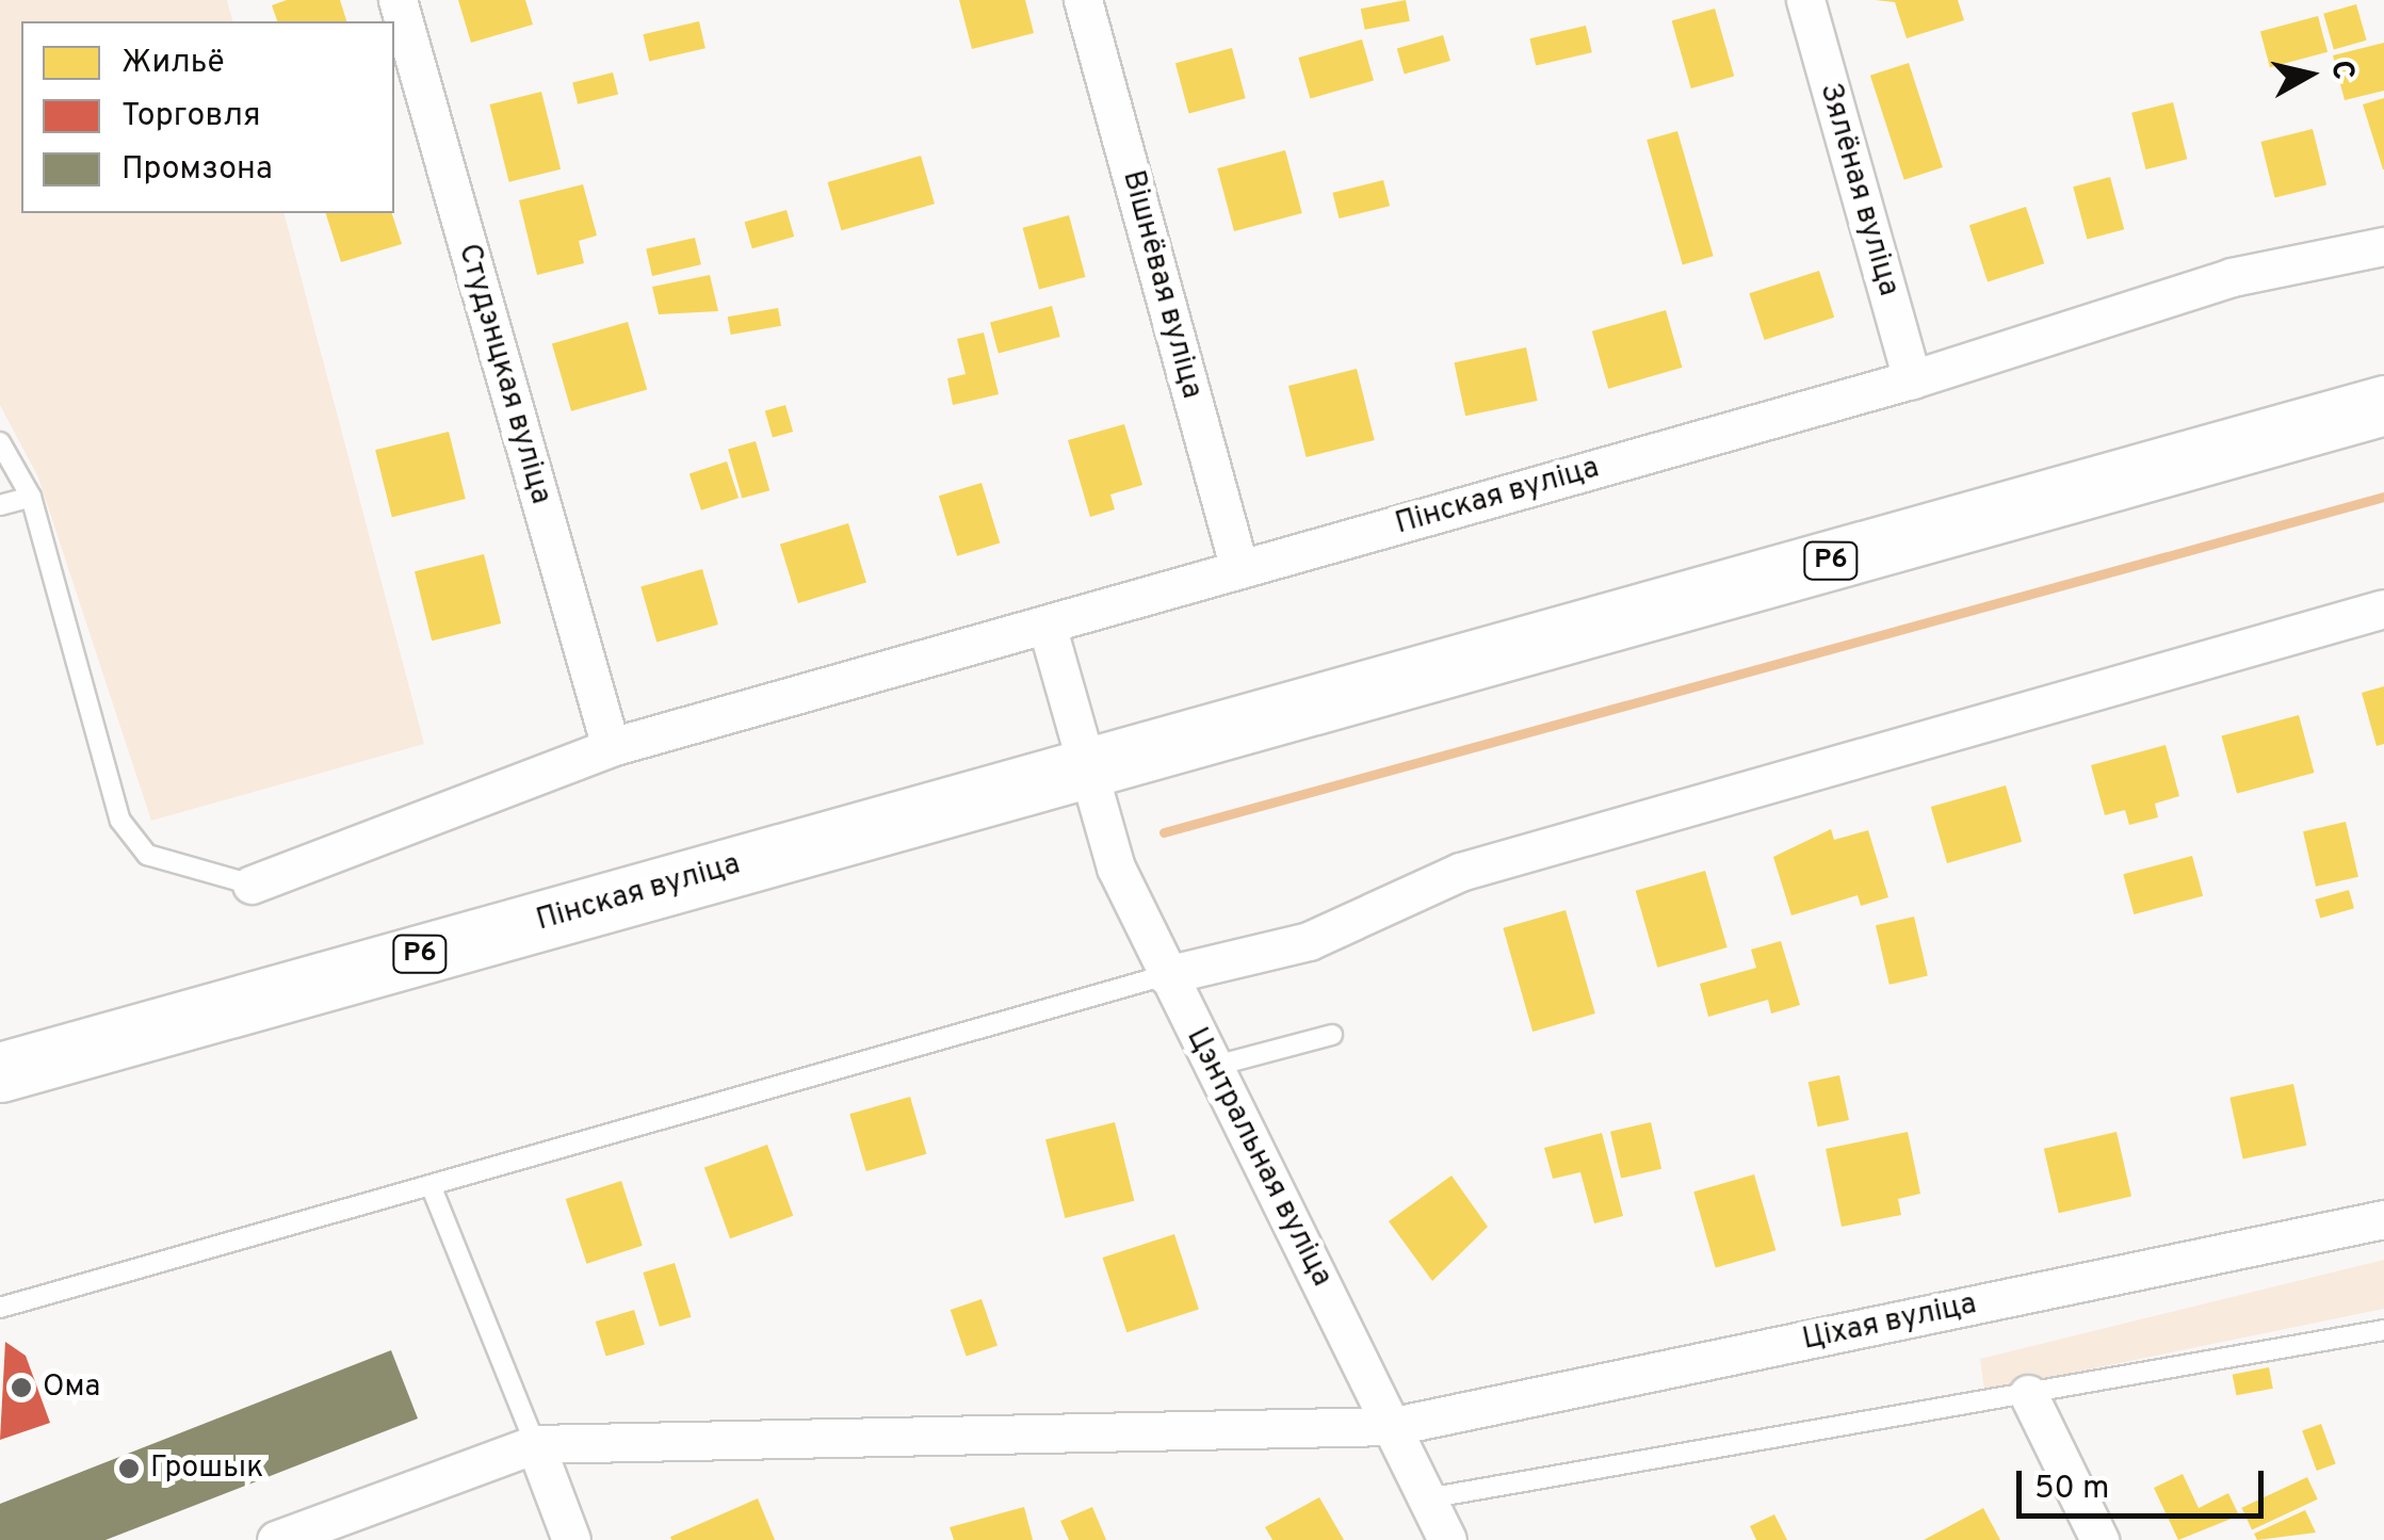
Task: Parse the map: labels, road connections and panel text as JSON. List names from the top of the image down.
{
  "streets": {
    "main road": ["Пінская вуліца", "Р6"],
    "street": [
      "Зялёная вуліца",
      "Вішнёвая вуліца",
      "Студэнцкая вуліца",
      "Цэнтральная вуліца",
      "Ціхая вуліца"
    ]
  },
  "crossings": [
    ["Зялёная вуліца", "Пінская вуліца"],
    ["Вішнёвая вуліца", "Пінская вуліца"],
    ["Студэнцкая вуліца", "Пінская вуліца"],
    ["Пінская вуліца", "Цэнтральная вуліца"],
    ["Цэнтральная вуліца", "Ціхая вуліца"]
  ],
  "places": ["Ома", "Грошык"],
  "legend": ["Жильё", "Торговля", "Промзона"],
  "scale_bar": "50 m",
  "north": "right"
}
